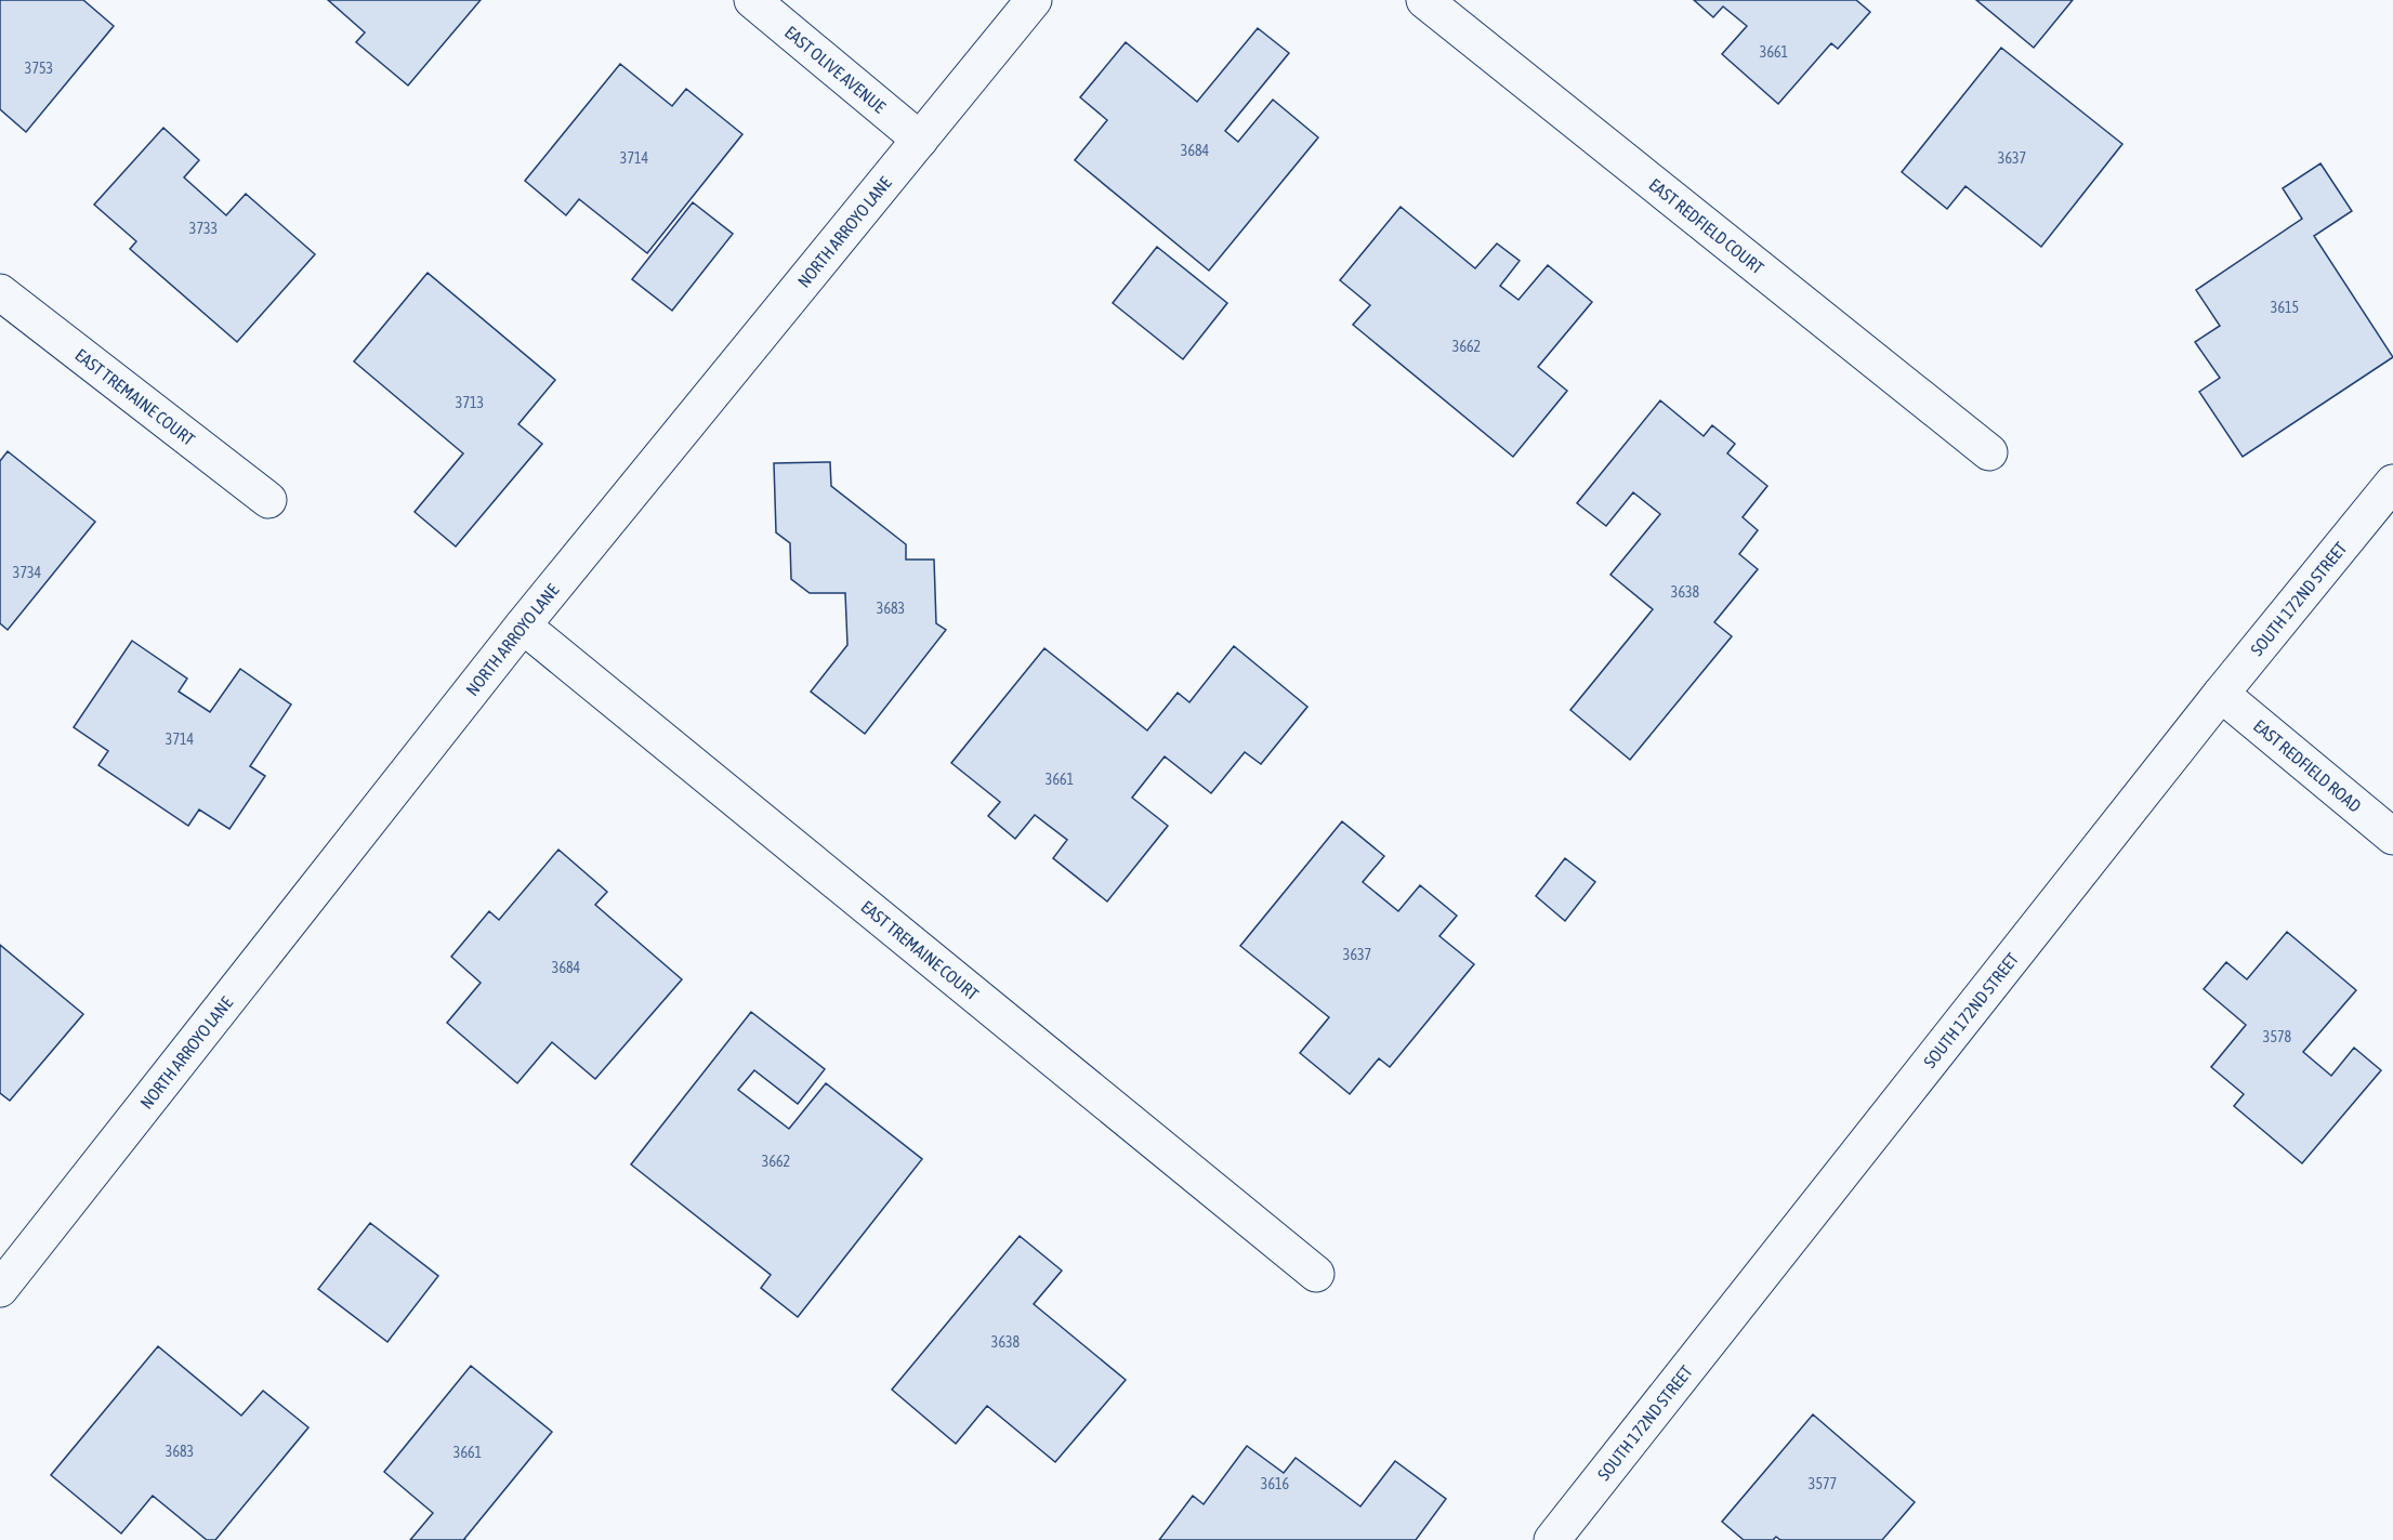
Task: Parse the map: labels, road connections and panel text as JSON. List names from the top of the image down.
{
  "streets": {
    "street": [
      "EAST OLIVE AVENUE",
      "EAST REDFIELD COURT",
      "NORTH ARROYO LANE",
      "EAST TREMAINE COURT",
      "SOUTH 172ND STREET",
      "EAST REDFIELD ROAD"
    ]
  },
  "crossings": [
    ["EAST OLIVE AVENUE", "NORTH ARROYO LANE"],
    ["NORTH ARROYO LANE", "EAST TREMAINE COURT"],
    ["SOUTH 172ND STREET", "EAST REDFIELD ROAD"]
  ],
  "house_numbers": [
    "3661",
    "3753",
    "3684",
    "3714",
    "3637",
    "3733",
    "3615",
    "3662",
    "3713",
    "3734",
    "3638",
    "3683",
    "3714",
    "3661",
    "3637",
    "3684",
    "3578",
    "3662",
    "3638",
    "3683",
    "3661",
    "3616",
    "3577"
  ]
}
